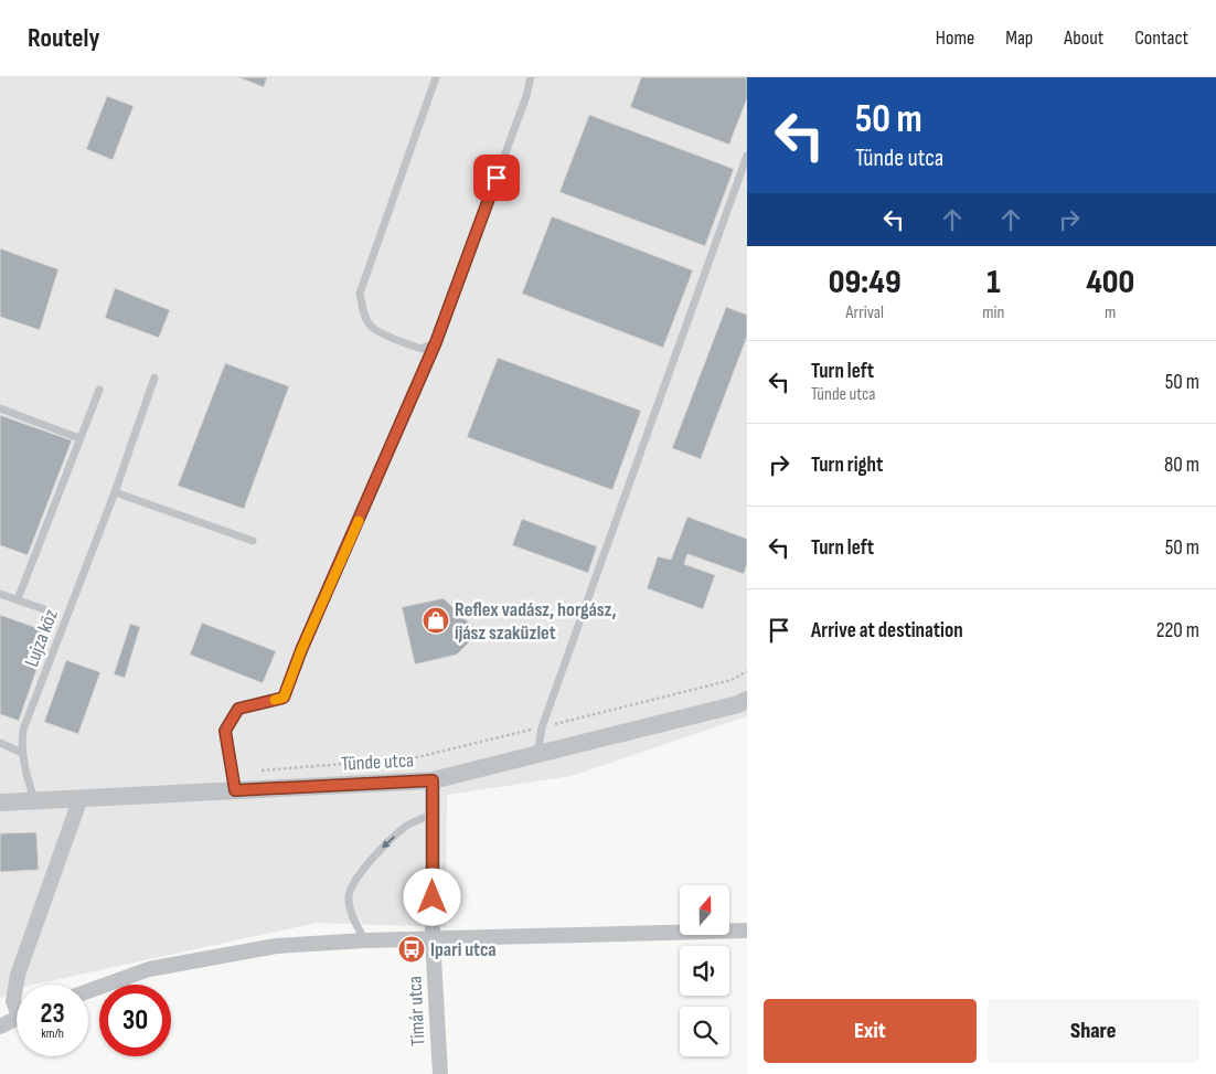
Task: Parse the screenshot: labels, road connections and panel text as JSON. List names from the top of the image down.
{
  "streets": {
    "street": ["Tünde utca", "Timár utca"],
    "lane": ["Lujza köz"]
  },
  "crossings": [
    ["Lujza köz", "Tünde utca"],
    ["Tünde utca", "Timár utca"]
  ],
  "places": {
    "shop": ["Reflex vadász, horgász, íjász szaküzlet"],
    "bus stop": ["Ipari utca"]
  },
  "north": "top",
  "page": {
    "header": "Routely",
    "nav": [
      "Home",
      "Map",
      "About",
      "Contact"
    ],
    "turn": ["50 m", "Tünde utca"],
    "eta": [
      "09:49",
      "Arrival",
      "1",
      "min",
      "400",
      "m"
    ],
    "list": [
      {
        "name": "Turn left",
        "note": "Tünde utca",
        "value": "50 m"
      },
      {
        "name": "Turn right",
        "value": "80 m"
      },
      {
        "name": "Turn left",
        "value": "50 m"
      },
      {
        "name": "Arrive at destination",
        "value": "220 m"
      }
    ],
    "speed": "23 km/h",
    "limit": "30",
    "buttons": ["Exit", "Share"]
  }
}
